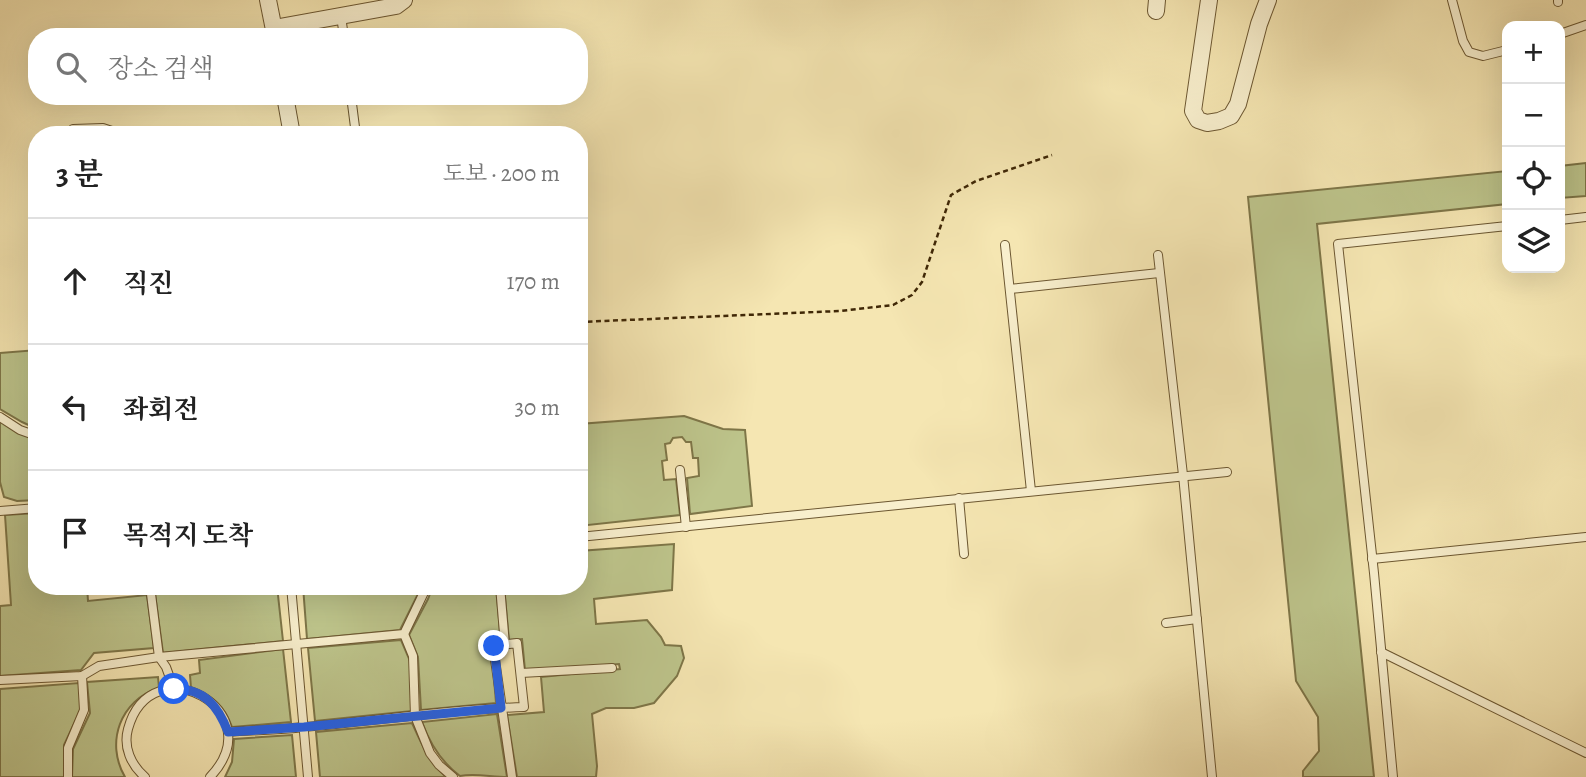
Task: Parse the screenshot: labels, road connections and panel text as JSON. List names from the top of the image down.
{
  "page": {
    "map_buttons": ["+", "−"],
    "search": "장소 검색",
    "heading": ["3 분", "도보 · 200 m"],
    "list": [
      ["직진", "170 m"],
      ["좌회전", "30 m"],
      "목적지 도착"
    ]
  }
}
